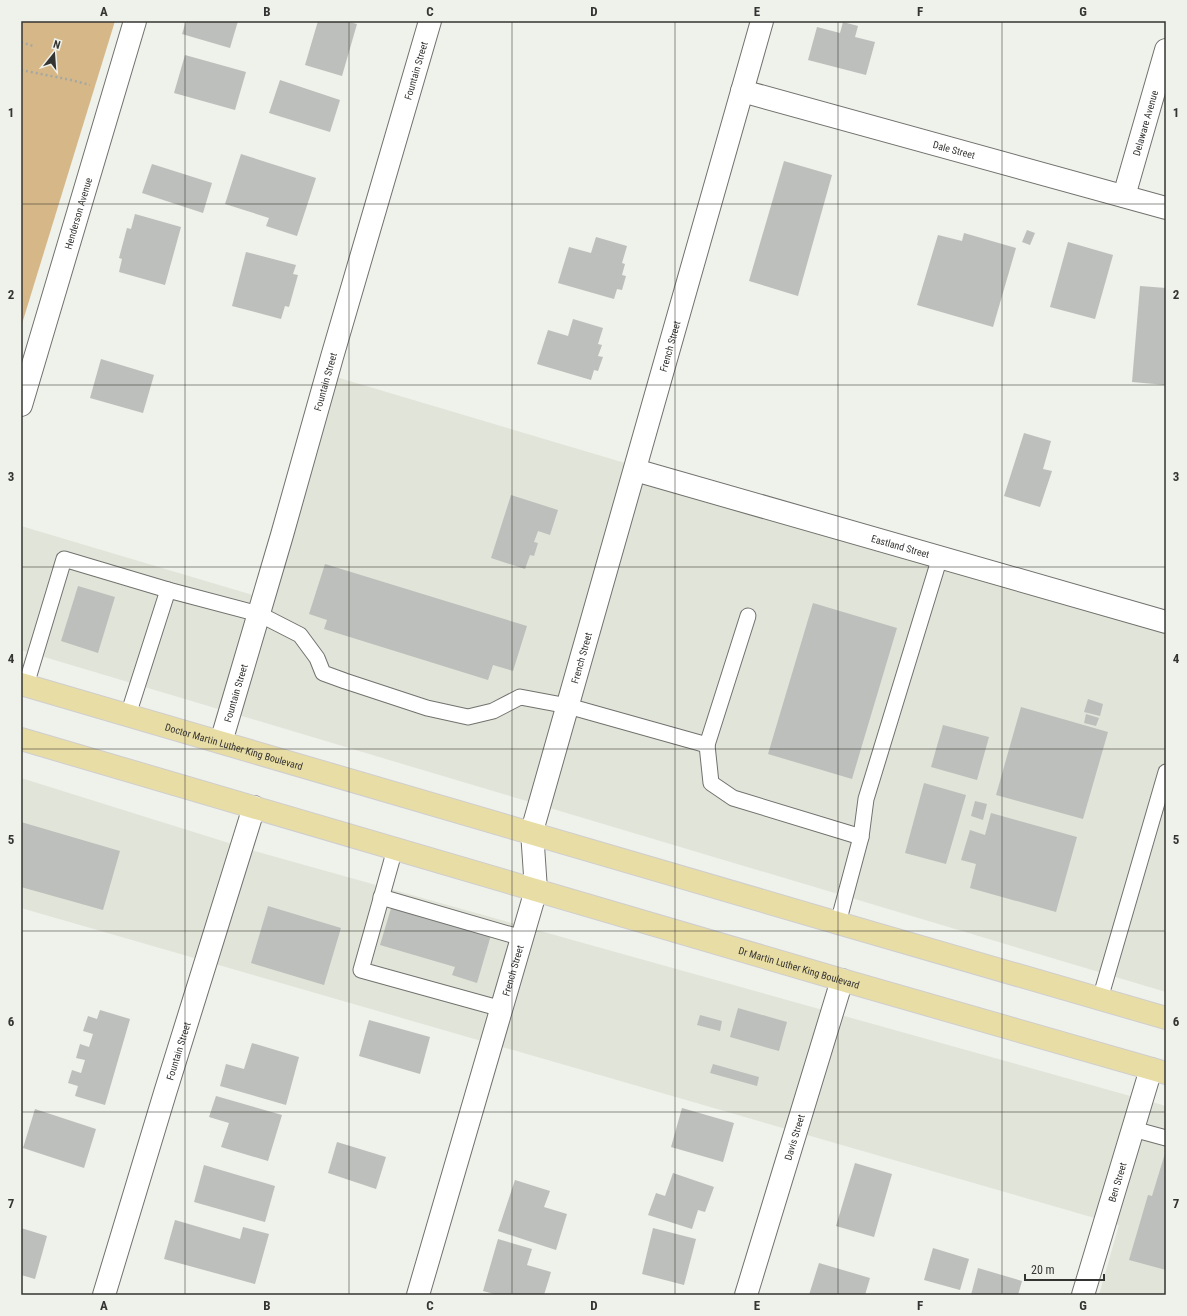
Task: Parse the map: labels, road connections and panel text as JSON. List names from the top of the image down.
{
  "streets": {
    "main road": ["Doctor Martin Luther King Boulevard", "Dr Martin Luther King Boulevard"],
    "street": [
      "Fountain Street",
      "Delaware Avenue",
      "Dale Street",
      "Henderson Avenue",
      "French Street",
      "Eastland Street",
      "Davis Street",
      "Ben Street"
    ]
  },
  "crossings": [
    ["Fountain Street", "Doctor Martin Luther King Boulevard"],
    ["Delaware Avenue", "Dale Street"],
    ["Dale Street", "French Street"],
    ["French Street", "Eastland Street"],
    ["French Street", "Doctor Martin Luther King Boulevard"],
    ["French Street", "Dr Martin Luther King Boulevard"],
    ["Dr Martin Luther King Boulevard", "Davis Street"],
    ["Dr Martin Luther King Boulevard", "Ben Street"]
  ],
  "scale_bar": "20 m",
  "north": "top",
  "grid": {
    "columns": [
      "A",
      "B",
      "C",
      "D",
      "E",
      "F",
      "G"
    ],
    "rows": [
      "1",
      "2",
      "3",
      "4",
      "5",
      "6",
      "7"
    ]
  }
}
